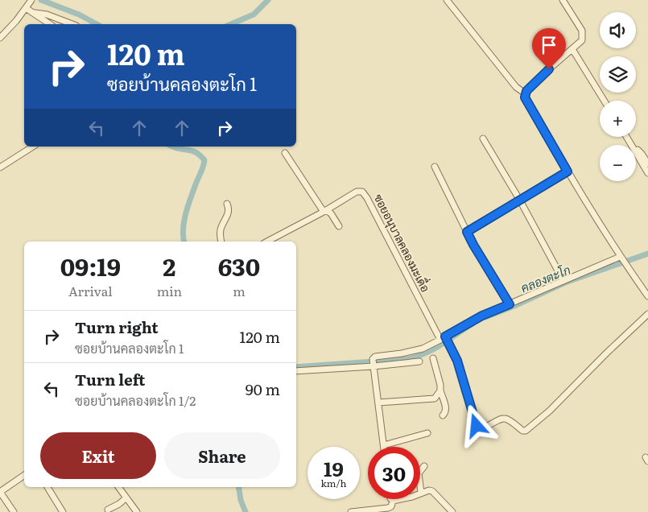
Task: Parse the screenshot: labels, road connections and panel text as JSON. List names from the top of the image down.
{
  "streets": {
    "street": ["ซอยอนุบาลคลองมะเดื่อ"]
  },
  "water": ["คลองตะโก"],
  "page": {
    "map_buttons": ["+", "−"],
    "turn": ["120 m", "ซอยบ้านคลองตะโก 1"],
    "eta": [
      "09:19",
      "Arrival",
      "2",
      "min",
      "630",
      "m"
    ],
    "list": [
      {
        "name": "Turn right",
        "note": "ซอยบ้านคลองตะโก 1",
        "value": "120 m"
      },
      {
        "name": "Turn left",
        "note": "ซอยบ้านคลองตะโก 1/2",
        "value": "90 m"
      }
    ],
    "buttons": ["Exit", "Share"],
    "speed": "19 km/h",
    "limit": "30"
  }
}
